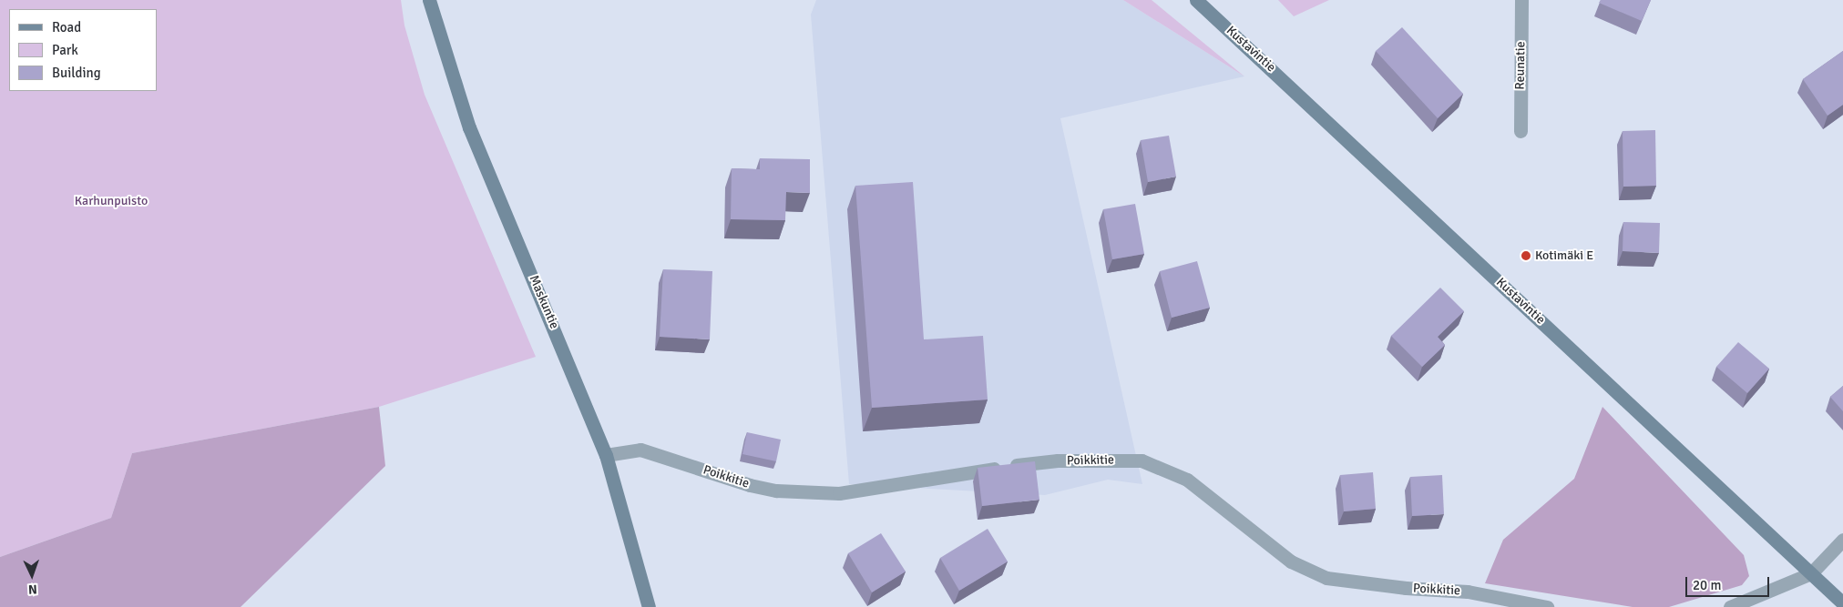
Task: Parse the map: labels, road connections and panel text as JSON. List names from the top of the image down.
{
  "streets": {
    "main road": ["Kustavintie", "Maskuntie"],
    "street": ["Reunatie", "Poikkitie"]
  },
  "crossings": [
    ["Maskuntie", "Poikkitie"]
  ],
  "parks": ["Karhunpuisto"],
  "places": ["Kotimäki E"],
  "legend": ["Road", "Park", "Building"],
  "scale_bar": "20 m",
  "north": "bottom"
}
